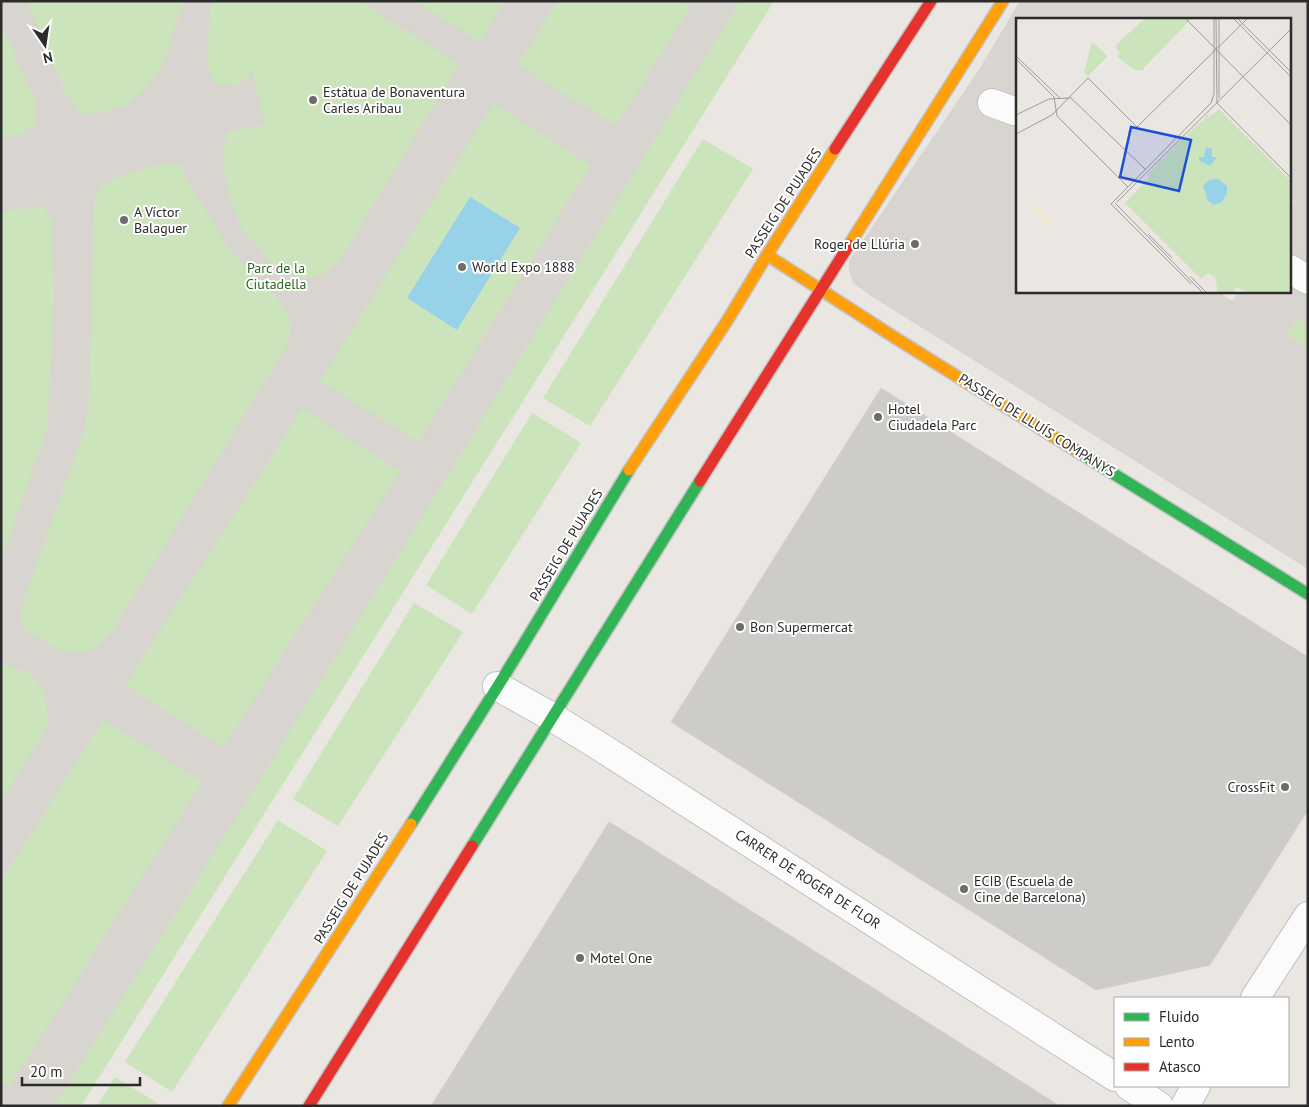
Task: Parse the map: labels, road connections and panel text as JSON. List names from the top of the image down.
{
  "streets": {
    "street": ["PASSEIG DE PUJADES", "PASSEIG DE LLUÍS COMPANYS", "CARRER DE ROGER DE FLOR"]
  },
  "crossings": [
    ["PASSEIG DE PUJADES", "PASSEIG DE LLUÍS COMPANYS"],
    ["PASSEIG DE PUJADES", "CARRER DE ROGER DE FLOR"]
  ],
  "parks": ["Parc de la Ciutadella"],
  "places": [
    "Estàtua de Bonaventura Carles Aribau",
    "A Víctor Balaguer",
    "Roger de Llúria",
    "World Expo 1888",
    "Hotel Ciudadela Parc",
    "Bon Supermercat",
    "CrossFit",
    "ECIB (Escuela de Cine de Barcelona)",
    "Motel One"
  ],
  "legend": ["Fluido", "Lento", "Atasco"],
  "scale_bar": "20 m",
  "north": "bottom"
}
